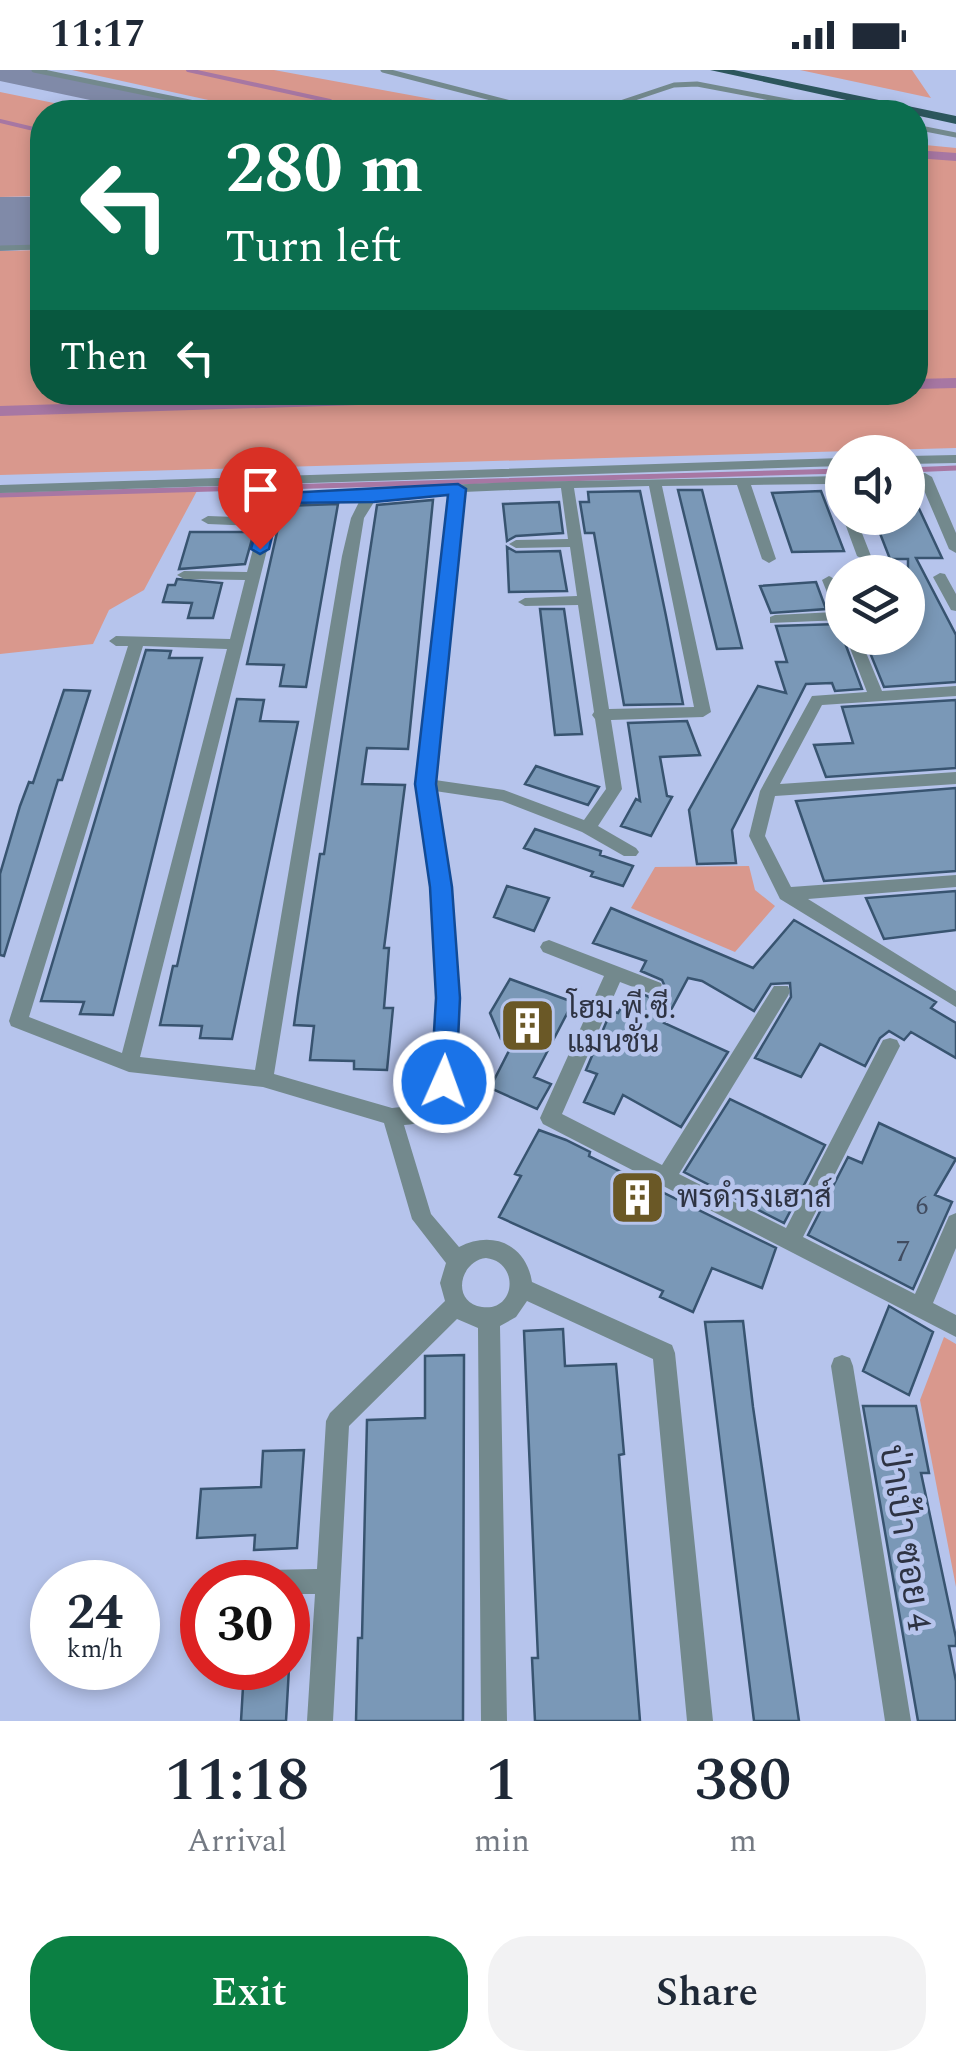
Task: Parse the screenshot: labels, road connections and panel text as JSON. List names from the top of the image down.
{
  "streets": {
    "street": ["ป่าเป้า ซอย 4"]
  },
  "places": {
    "building": ["โฮม พี.ซี. แมนชั่น", "พรดำรงเฮาส์"]
  },
  "house_numbers": ["6", "7"],
  "page": {
    "status": "11:17",
    "turn": ["280 m", "Turn left"],
    "then": "Then",
    "speed": "24 km/h",
    "limit": "30",
    "eta": [
      "11:18",
      "Arrival",
      "1",
      "min",
      "380",
      "m"
    ],
    "buttons": ["Exit", "Share"]
  }
}
